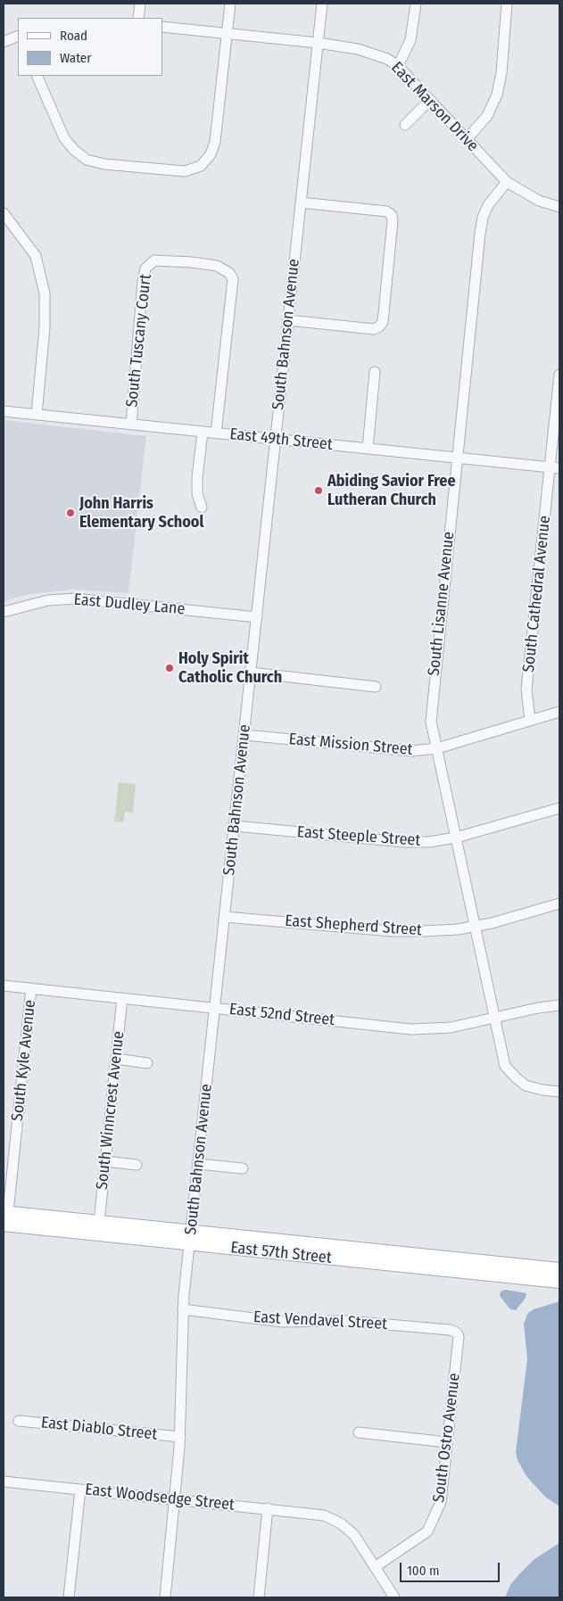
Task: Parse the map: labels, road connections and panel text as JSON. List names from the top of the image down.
{
  "streets": {
    "main road": ["East 57th Street"],
    "street": [
      "East Marson Drive",
      "South Bahnson Avenue",
      "South Tuscany Court",
      "East 49th Street",
      "South Cathedral Avenue",
      "South Lisanne Avenue",
      "East Dudley Lane",
      "East Mission Street",
      "East Steeple Street",
      "East Shepherd Street",
      "East 52nd Street",
      "South Kyle Avenue",
      "South Winncrest Avenue",
      "East Vendavel Street",
      "East Diablo Street",
      "South Ostro Avenue",
      "East Woodsedge Street"
    ]
  },
  "crossings": [
    ["East Marson Drive", "South Bahnson Avenue"],
    ["East Marson Drive", "South Lisanne Avenue"],
    ["South Bahnson Avenue", "East 49th Street"],
    ["South Bahnson Avenue", "East Dudley Lane"],
    ["South Bahnson Avenue", "East Mission Street"],
    ["South Bahnson Avenue", "East Steeple Street"],
    ["South Bahnson Avenue", "East Shepherd Street"],
    ["South Bahnson Avenue", "East 52nd Street"],
    ["South Bahnson Avenue", "East 57th Street"],
    ["South Bahnson Avenue", "East Vendavel Street"],
    ["South Bahnson Avenue", "East Diablo Street"],
    ["South Bahnson Avenue", "East Woodsedge Street"],
    ["South Tuscany Court", "East 49th Street"],
    ["East 49th Street", "South Cathedral Avenue"],
    ["East 49th Street", "South Lisanne Avenue"],
    ["South Cathedral Avenue", "East Mission Street"],
    ["South Lisanne Avenue", "East Mission Street"],
    ["South Lisanne Avenue", "East Steeple Street"],
    ["South Lisanne Avenue", "East Shepherd Street"],
    ["South Lisanne Avenue", "East 52nd Street"],
    ["East 52nd Street", "South Kyle Avenue"],
    ["East 52nd Street", "South Winncrest Avenue"],
    ["South Kyle Avenue", "East 57th Street"],
    ["South Winncrest Avenue", "East 57th Street"],
    ["East Vendavel Street", "South Ostro Avenue"],
    ["South Ostro Avenue", "East Woodsedge Street"]
  ],
  "places": ["Abiding Savior Free Lutheran Church", "John Harris Elementary School", "Holy Spirit Catholic Church"],
  "legend": ["Road", "Water"],
  "scale_bar": "100 m"
}
